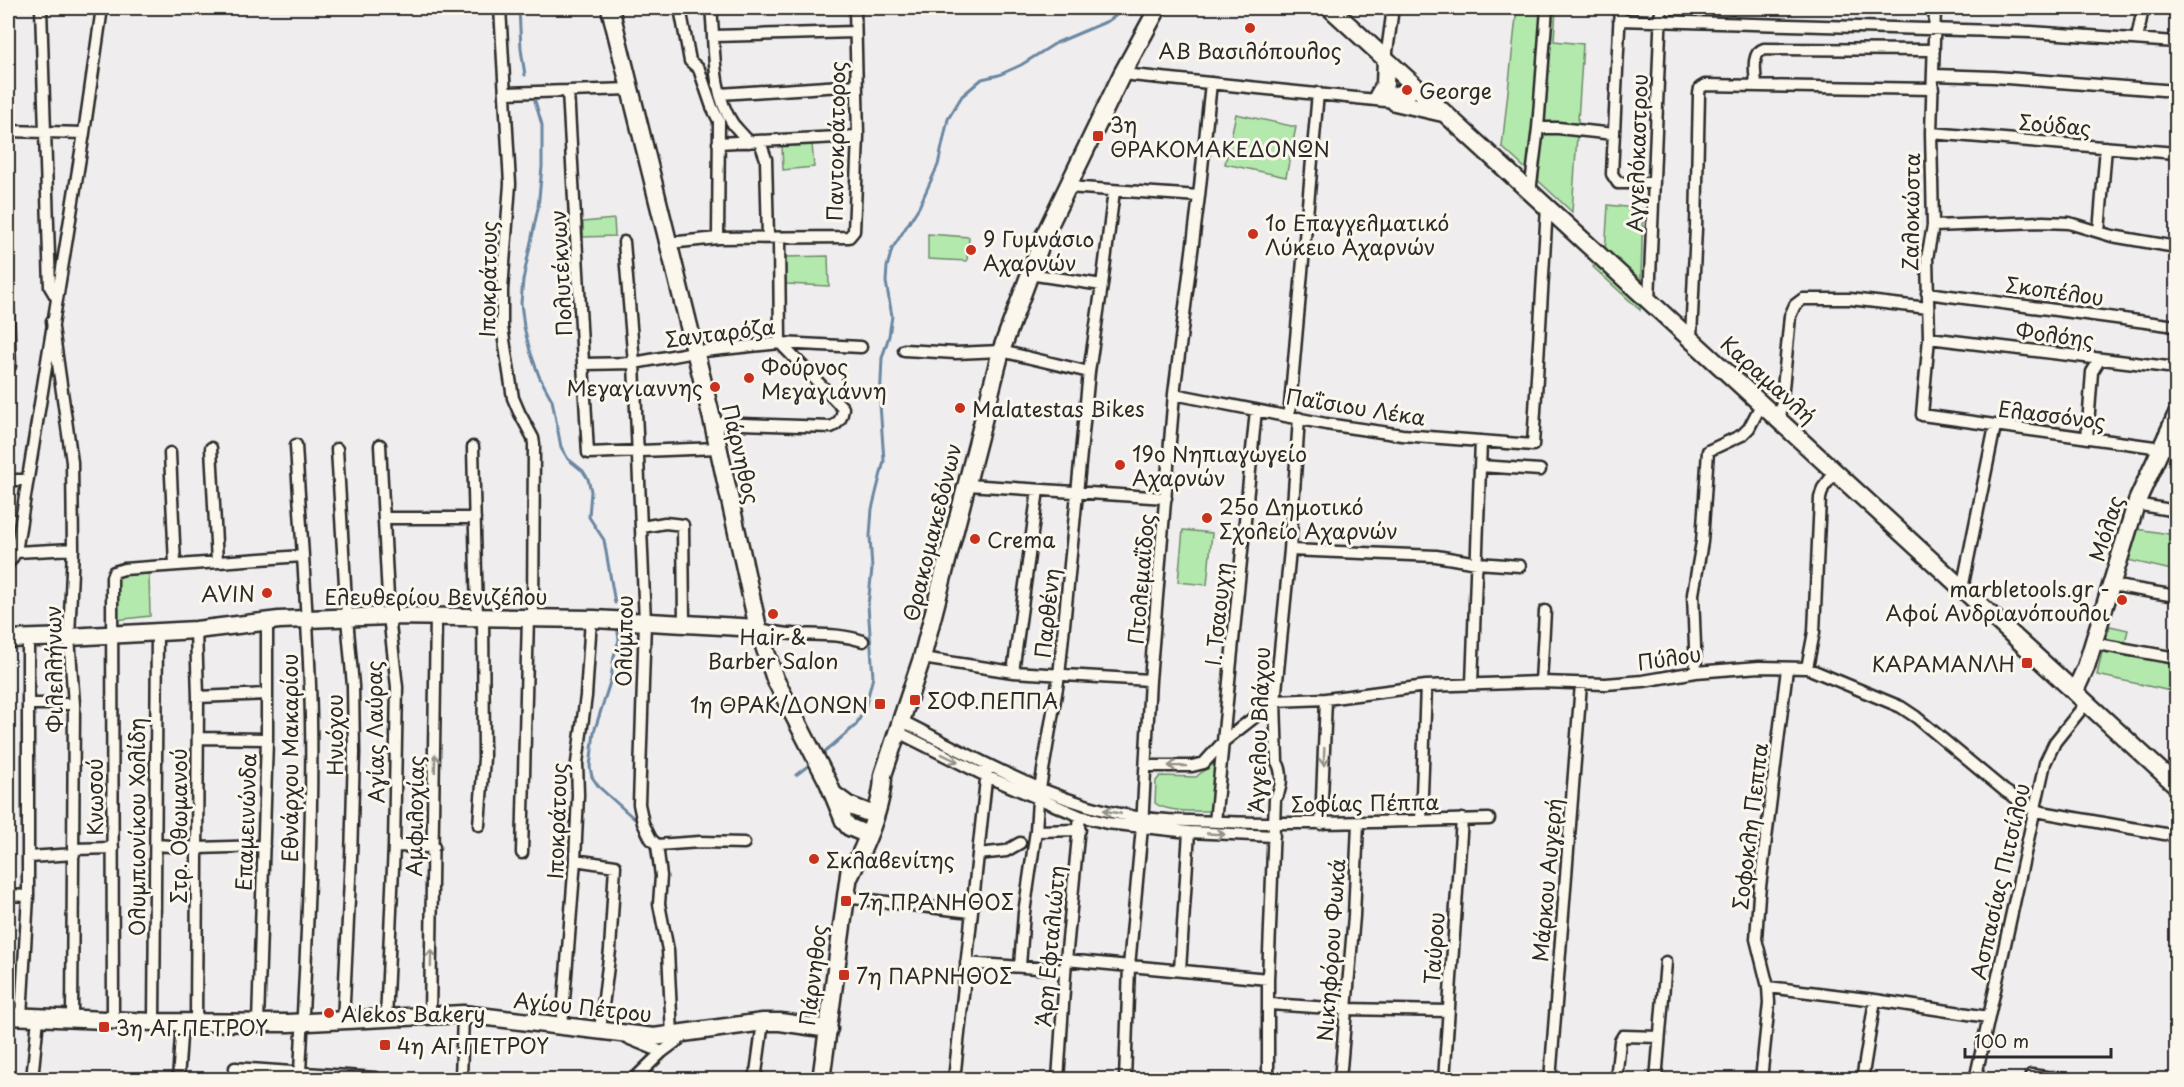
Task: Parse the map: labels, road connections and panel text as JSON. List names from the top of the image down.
{
  "streets": {
    "main road": [
      "Καραμανλή",
      "Πάρνηθος",
      "Μόλας",
      "Θρακομακεδόνων",
      "Ελευθερίου Βενιζέλου",
      "Αγίου Πέτρου"
    ],
    "street": [
      "Σούδας",
      "Παντοκράτορος",
      "Αγγελόκαστρου",
      "Ζαλοκώστα",
      "Πολυτέκνων",
      "Ιποκράτους",
      "Σκοπέλου",
      "Σανταρόζα",
      "Φολόης",
      "Παΐσιου Λέκα",
      "Ελασσόνος",
      "Πτολεμαΐδος",
      "Παρθένη",
      "Ι. Τσαουχη",
      "Ολύμπου",
      "Πύλου",
      "Φιλελλήνων",
      "Άγγελου Βλάχου",
      "Αγίας Λαύρας",
      "Ηνιόχου",
      "Εθνάρχου Μακαρίου",
      "Κνωσού",
      "Σοφίας Πέππα",
      "Αμφιλοχίας",
      "Επαμεινώνδα",
      "Στρ. Οθωμανού",
      "Σοφοκλη Πεππα",
      "Ολυμπιονίκου Χολίδη",
      "Μάρκου Αυγερή",
      "Ασπασίας Πιτσίλου",
      "Άρη Εφταλιώτη",
      "Ταύρου",
      "Νικηφόρου Φωκά"
    ]
  },
  "crossings": [
    ["Σούδας", "Ζαλοκώστα"],
    ["Παντοκράτορος", "Πάρνηθος"],
    ["Αγγελόκαστρου", "Καραμανλή"],
    ["Ζαλοκώστα", "Σκοπέλου"],
    ["Ζαλοκώστα", "Φολόης"],
    ["Ζαλοκώστα", "Ελασσόνος"],
    ["Πολυτέκνων", "Σανταρόζα"],
    ["Πολυτέκνων", "Ολύμπου"],
    ["Ιποκράτους", "Ελευθερίου Βενιζέλου"],
    ["Ιποκράτους", "Αγίου Πέτρου"],
    ["Σανταρόζα", "Πάρνηθος"],
    ["Σανταρόζα", "Ολύμπου"],
    ["Καραμανλή", "Παΐσιου Λέκα"],
    ["Καραμανλή", "Μόλας"],
    ["Καραμανλή", "Ασπασίας Πιτσίλου"],
    ["Παΐσιου Λέκα", "Πτολεμαΐδος"],
    ["Παΐσιου Λέκα", "Ι. Τσαουχη"],
    ["Παΐσιου Λέκα", "Άγγελου Βλάχου"],
    ["Ελασσόνος", "Μόλας"],
    ["Πάρνηθος", "Θρακομακεδόνων"],
    ["Πάρνηθος", "Ελευθερίου Βενιζέλου"],
    ["Πάρνηθος", "Αγίου Πέτρου"],
    ["Μόλας", "Ασπασίας Πιτσίλου"],
    ["Θρακομακεδόνων", "Σοφίας Πέππα"],
    ["Πτολεμαΐδος", "Σοφίας Πέππα"],
    ["Ελευθερίου Βενιζέλου", "Ολύμπου"],
    ["Ελευθερίου Βενιζέλου", "Φιλελλήνων"],
    ["Ελευθερίου Βενιζέλου", "Αγίας Λαύρας"],
    ["Ελευθερίου Βενιζέλου", "Ηνιόχου"],
    ["Ελευθερίου Βενιζέλου", "Εθνάρχου Μακαρίου"],
    ["Ελευθερίου Βενιζέλου", "Κνωσού"],
    ["Ελευθερίου Βενιζέλου", "Αμφιλοχίας"],
    ["Ελευθερίου Βενιζέλου", "Επαμεινώνδα"],
    ["Ελευθερίου Βενιζέλου", "Στρ. Οθωμανού"],
    ["Ελευθερίου Βενιζέλου", "Ολυμπιονίκου Χολίδη"],
    ["Παρθένη", "Σοφίας Πέππα"],
    ["Ι. Τσαουχη", "Σοφίας Πέππα"],
    ["Ολύμπου", "Αγίου Πέτρου"],
    ["Πύλου", "Άγγελου Βλάχου"],
    ["Πύλου", "Σοφοκλη Πεππα"],
    ["Πύλου", "Μάρκου Αυγερή"],
    ["Πύλου", "Ασπασίας Πιτσίλου"],
    ["Φιλελλήνων", "Αγίου Πέτρου"],
    ["Άγγελου Βλάχου", "Σοφίας Πέππα"],
    ["Αγίας Λαύρας", "Αγίου Πέτρου"],
    ["Ηνιόχου", "Αγίου Πέτρου"],
    ["Εθνάρχου Μακαρίου", "Αγίου Πέτρου"],
    ["Κνωσού", "Αγίου Πέτρου"],
    ["Σοφίας Πέππα", "Άρη Εφταλιώτη"],
    ["Σοφίας Πέππα", "Ταύρου"],
    ["Σοφίας Πέππα", "Νικηφόρου Φωκά"],
    ["Αμφιλοχίας", "Αγίου Πέτρου"],
    ["Επαμεινώνδα", "Αγίου Πέτρου"],
    ["Στρ. Οθωμανού", "Αγίου Πέτρου"],
    ["Ολυμπιονίκου Χολίδη", "Αγίου Πέτρου"]
  ],
  "places": {
    "other": [
      "ΑΒ Βασιλόπουλος",
      "George",
      "1ο Επαγγελματικό Λύκειο Αχαρνών",
      "9 Γυμνάσιο Αχαρνών",
      "Φούρνος Μεγαγιάννη",
      "Μεγαγιαννης",
      "Malatestas Bikes",
      "19ο Νηπιαγωγείο Αχαρνών",
      "25ο Δημοτικό Σχολείο Αχαρνών",
      "Crema",
      "AVIN",
      "marbletools.gr - Αφοί Ανδριανόπουλοι",
      "Hair & Barber Salon",
      "Σκλαβενίτης",
      "Alekos Bakery"
    ],
    "transit": [
      "3η ΘΡΑΚΟΜΑΚΕΔΟΝΩΝ",
      "ΚΑΡΑΜΑΝΛΗ",
      "ΣΟΦ.ΠΕΠΠΑ",
      "1η ΘΡΑΚ/ΔΟΝΩΝ",
      "7η ΠΡΑΝΗΘΟΣ",
      "7η ΠΑΡΝΗΘΟΣ",
      "3η ΑΓ.ΠΕΤΡΟΥ",
      "4η ΑΓ.ΠΕΤΡΟΥ"
    ]
  },
  "scale_bar": "100 m"
}
